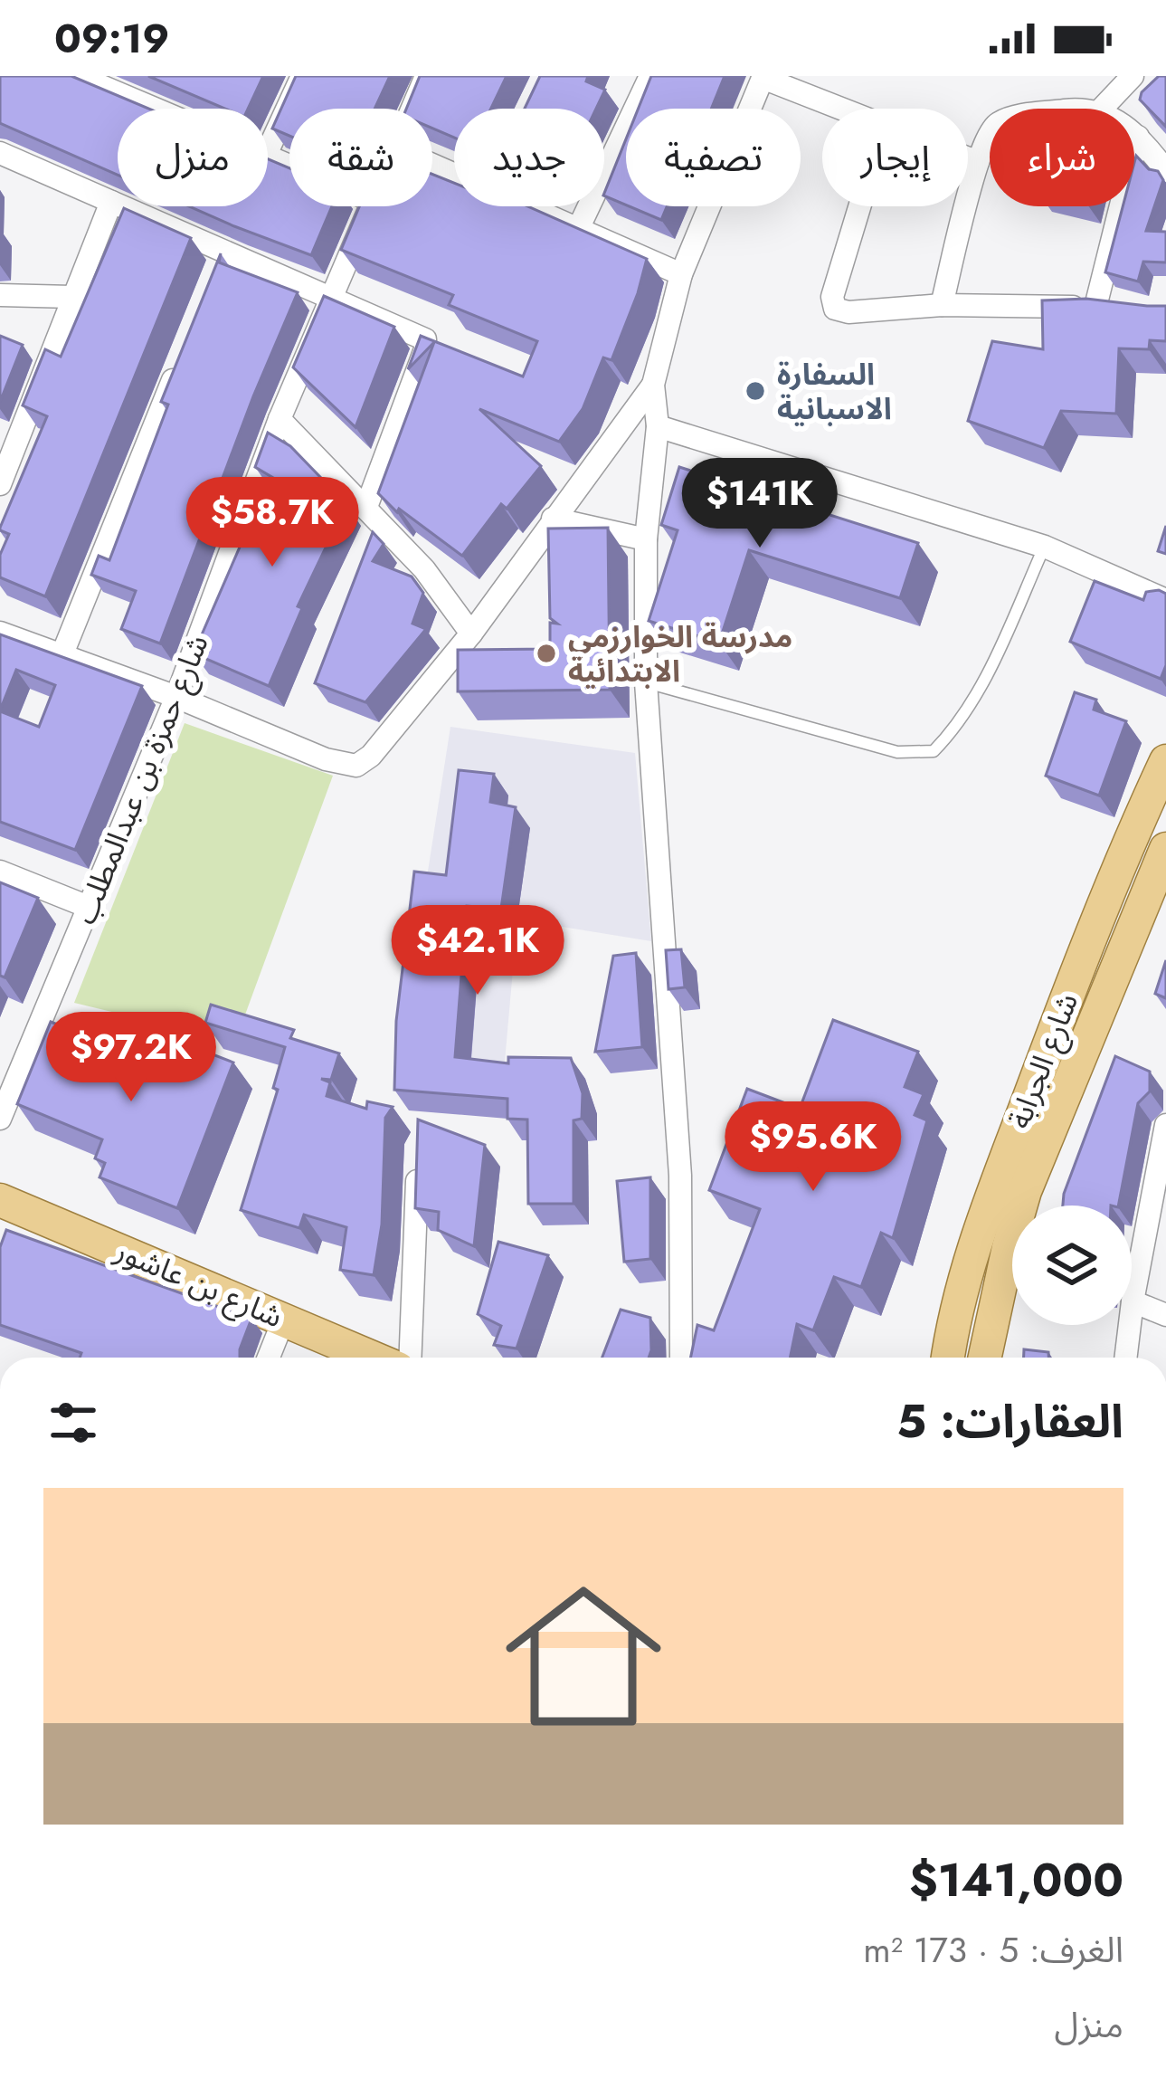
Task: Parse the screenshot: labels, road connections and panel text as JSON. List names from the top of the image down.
{
  "streets": {
    "main road": ["شارع الجرابة", "شارع بن عاشور"],
    "street": ["شارع حمزة بن عبدالمطلب"]
  },
  "places": ["السفارة الاسبانية", "مدرسة الخوارزمي الابتدائية"],
  "page": {
    "status": "09:19",
    "chip": [
      "شراء",
      "إيجار",
      "تصفية",
      "جديد",
      "شقة",
      "منزل"
    ],
    "price": [
      "$141K",
      "$58.7K",
      "$42.1K",
      "$97.2K",
      "$95.6K"
    ],
    "heading": "العقارات: 5",
    "list": [
      {
        "name": "$141,000",
        "note": "الغرف: 5 · 173 m² · منزل"
      }
    ]
  }
}
